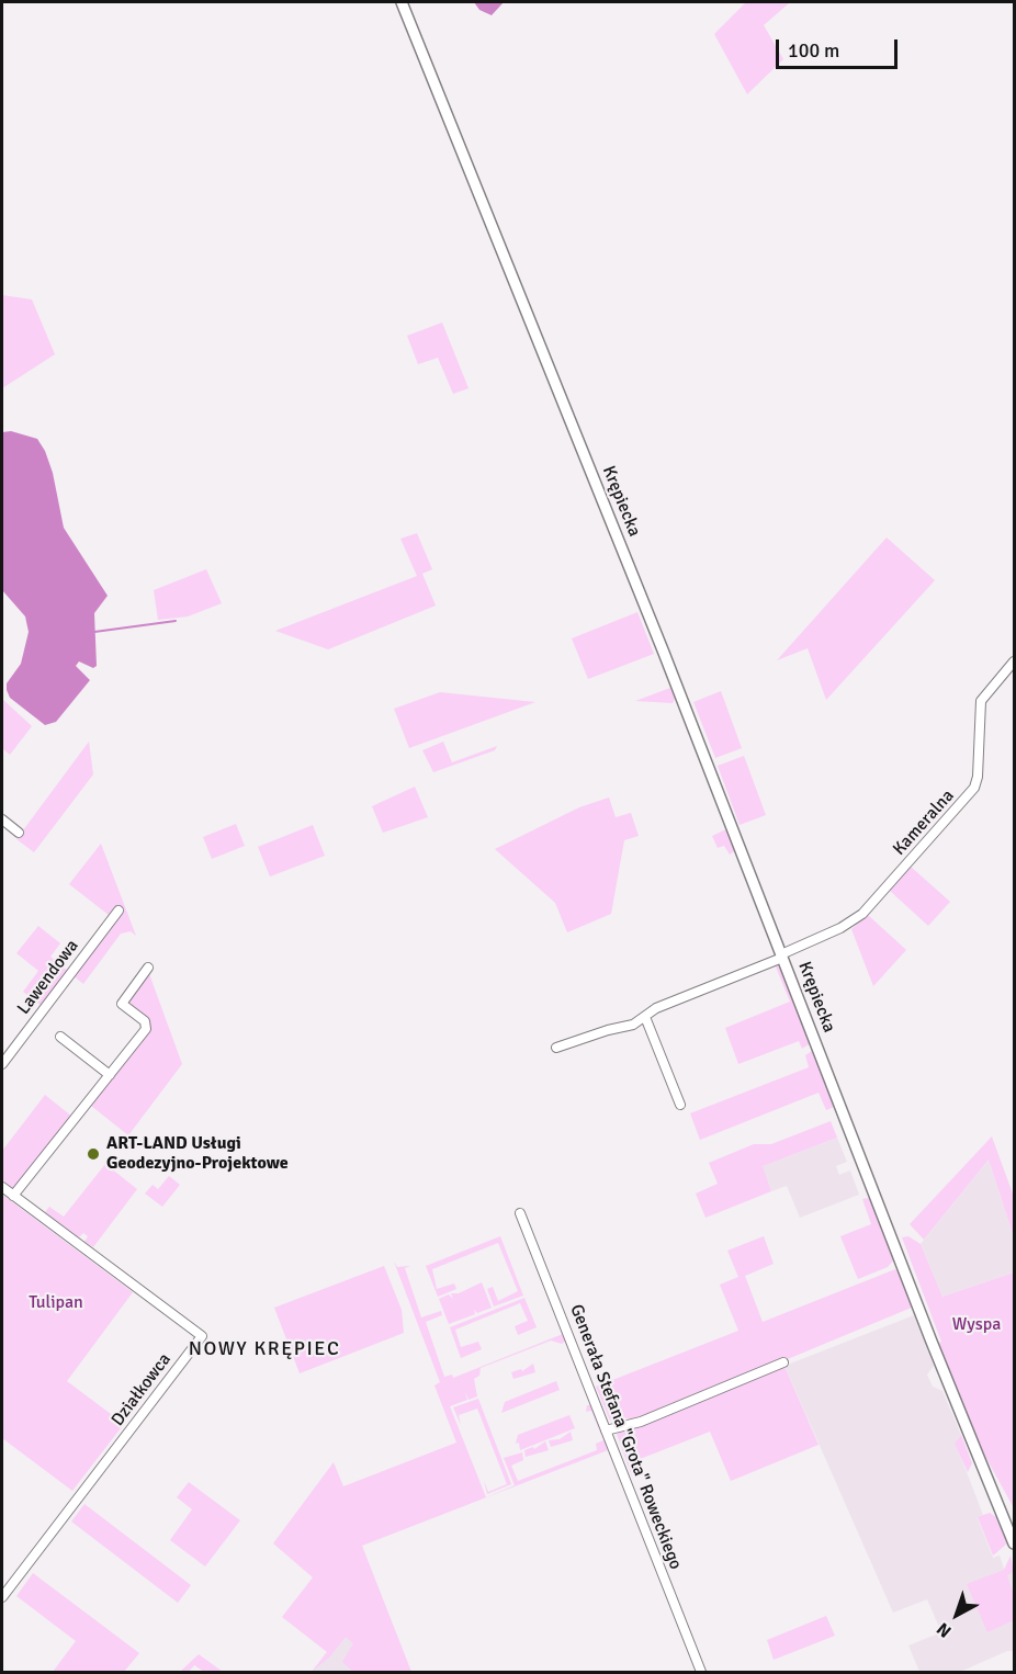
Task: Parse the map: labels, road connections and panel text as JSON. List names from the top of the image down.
{
  "streets": {
    "street": [
      "Krępiecka",
      "Kameralna",
      "Lawendowa",
      "Działkowca",
      "Generała Stefana \"Grota\" Roweckiego"
    ]
  },
  "crossings": [
    ["Krępiecka", "Kameralna"]
  ],
  "districts": ["NOWY KRĘPIEC"],
  "parks": ["Tulipan", "Wyspa"],
  "places": ["ART-LAND Usługi Geodezyjno-Projektowe"],
  "scale_bar": "100 m",
  "north": "bottom left"
}
